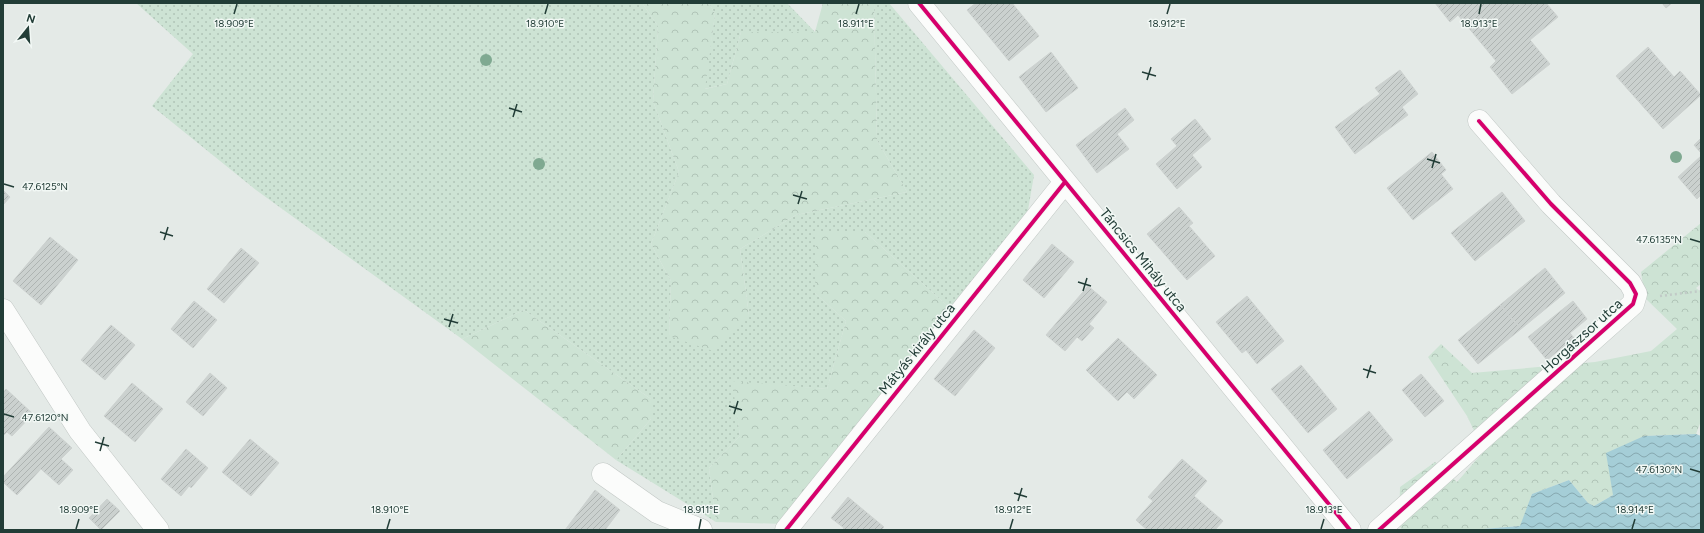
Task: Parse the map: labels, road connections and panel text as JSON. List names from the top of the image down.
{
  "streets": {
    "street": ["Táncsics Mihály utca", "Horgászsor utca", "Mátyás király utca"]
  },
  "crossings": [
    ["Táncsics Mihály utca", "Mátyás király utca"]
  ],
  "north": "top",
  "coordinates": [
    "18.909°E",
    "18.910°E",
    "18.911°E",
    "18.912°E",
    "18.913°E",
    "47.6125°N",
    "47.6135°N",
    "47.6120°N",
    "47.6130°N",
    "18.914°E"
  ]
}
